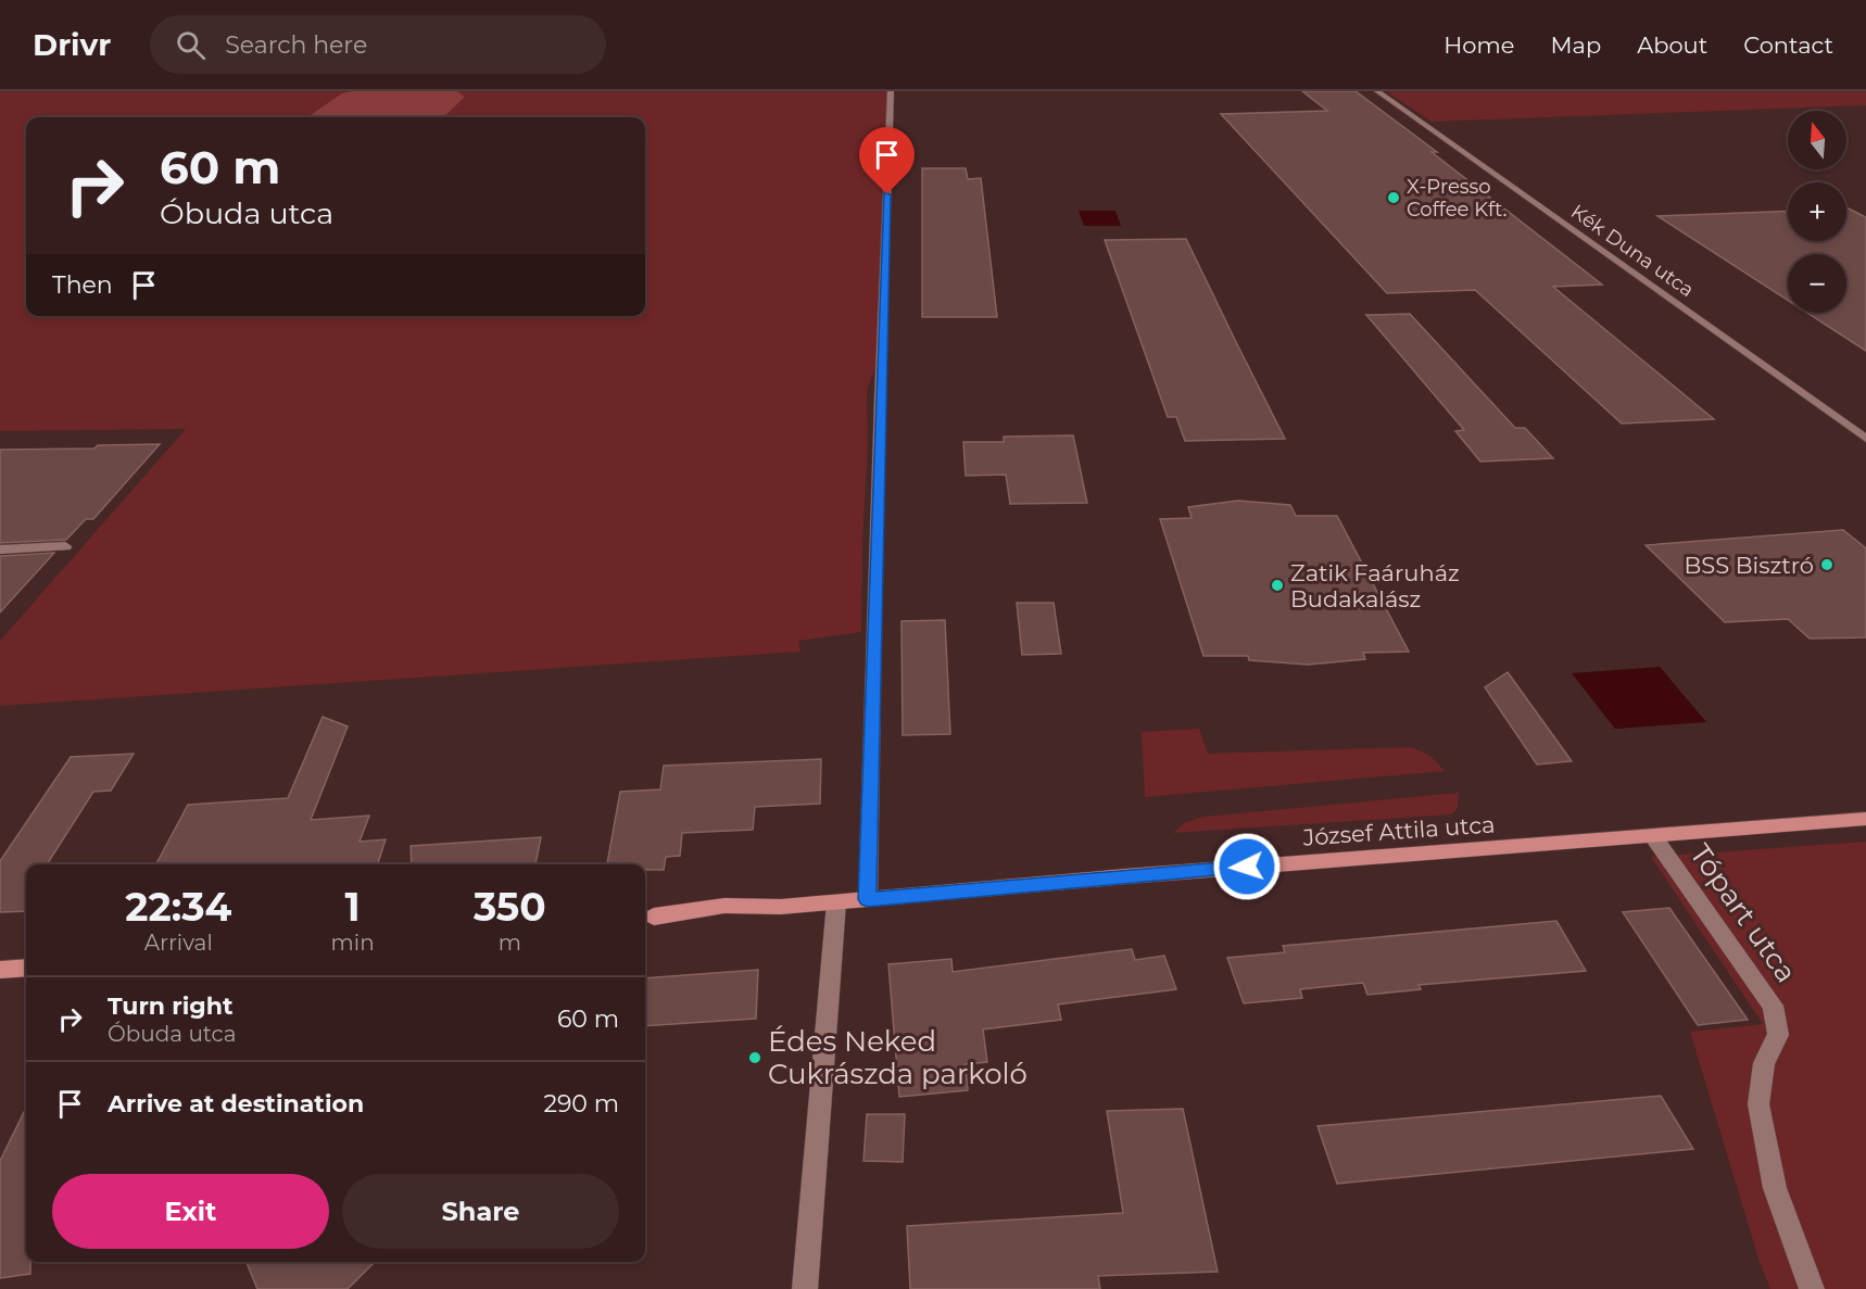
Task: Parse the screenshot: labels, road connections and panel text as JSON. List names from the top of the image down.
{
  "streets": {
    "main road": ["József Attila utca"],
    "street": ["Kék Duna utca", "Tópart utca"]
  },
  "crossings": [
    ["József Attila utca", "Tópart utca"]
  ],
  "places": [
    "X-Presso Coffee Kft.",
    "BSS Bisztró",
    "Zatik Faáruház Budakalász",
    "Édes Neked Cukrászda parkoló"
  ],
  "north": "top",
  "page": {
    "header": "Drivr",
    "search": "Search here",
    "nav": [
      "Home",
      "Map",
      "About",
      "Contact"
    ],
    "map_buttons": ["+", "−"],
    "turn": ["60 m", "Óbuda utca"],
    "then": "Then",
    "eta": [
      "22:34",
      "Arrival",
      "1",
      "min",
      "350",
      "m"
    ],
    "list": [
      {
        "name": "Turn right",
        "note": "Óbuda utca",
        "value": "60 m"
      },
      {
        "name": "Arrive at destination",
        "value": "290 m"
      }
    ],
    "buttons": ["Exit", "Share"]
  }
}
